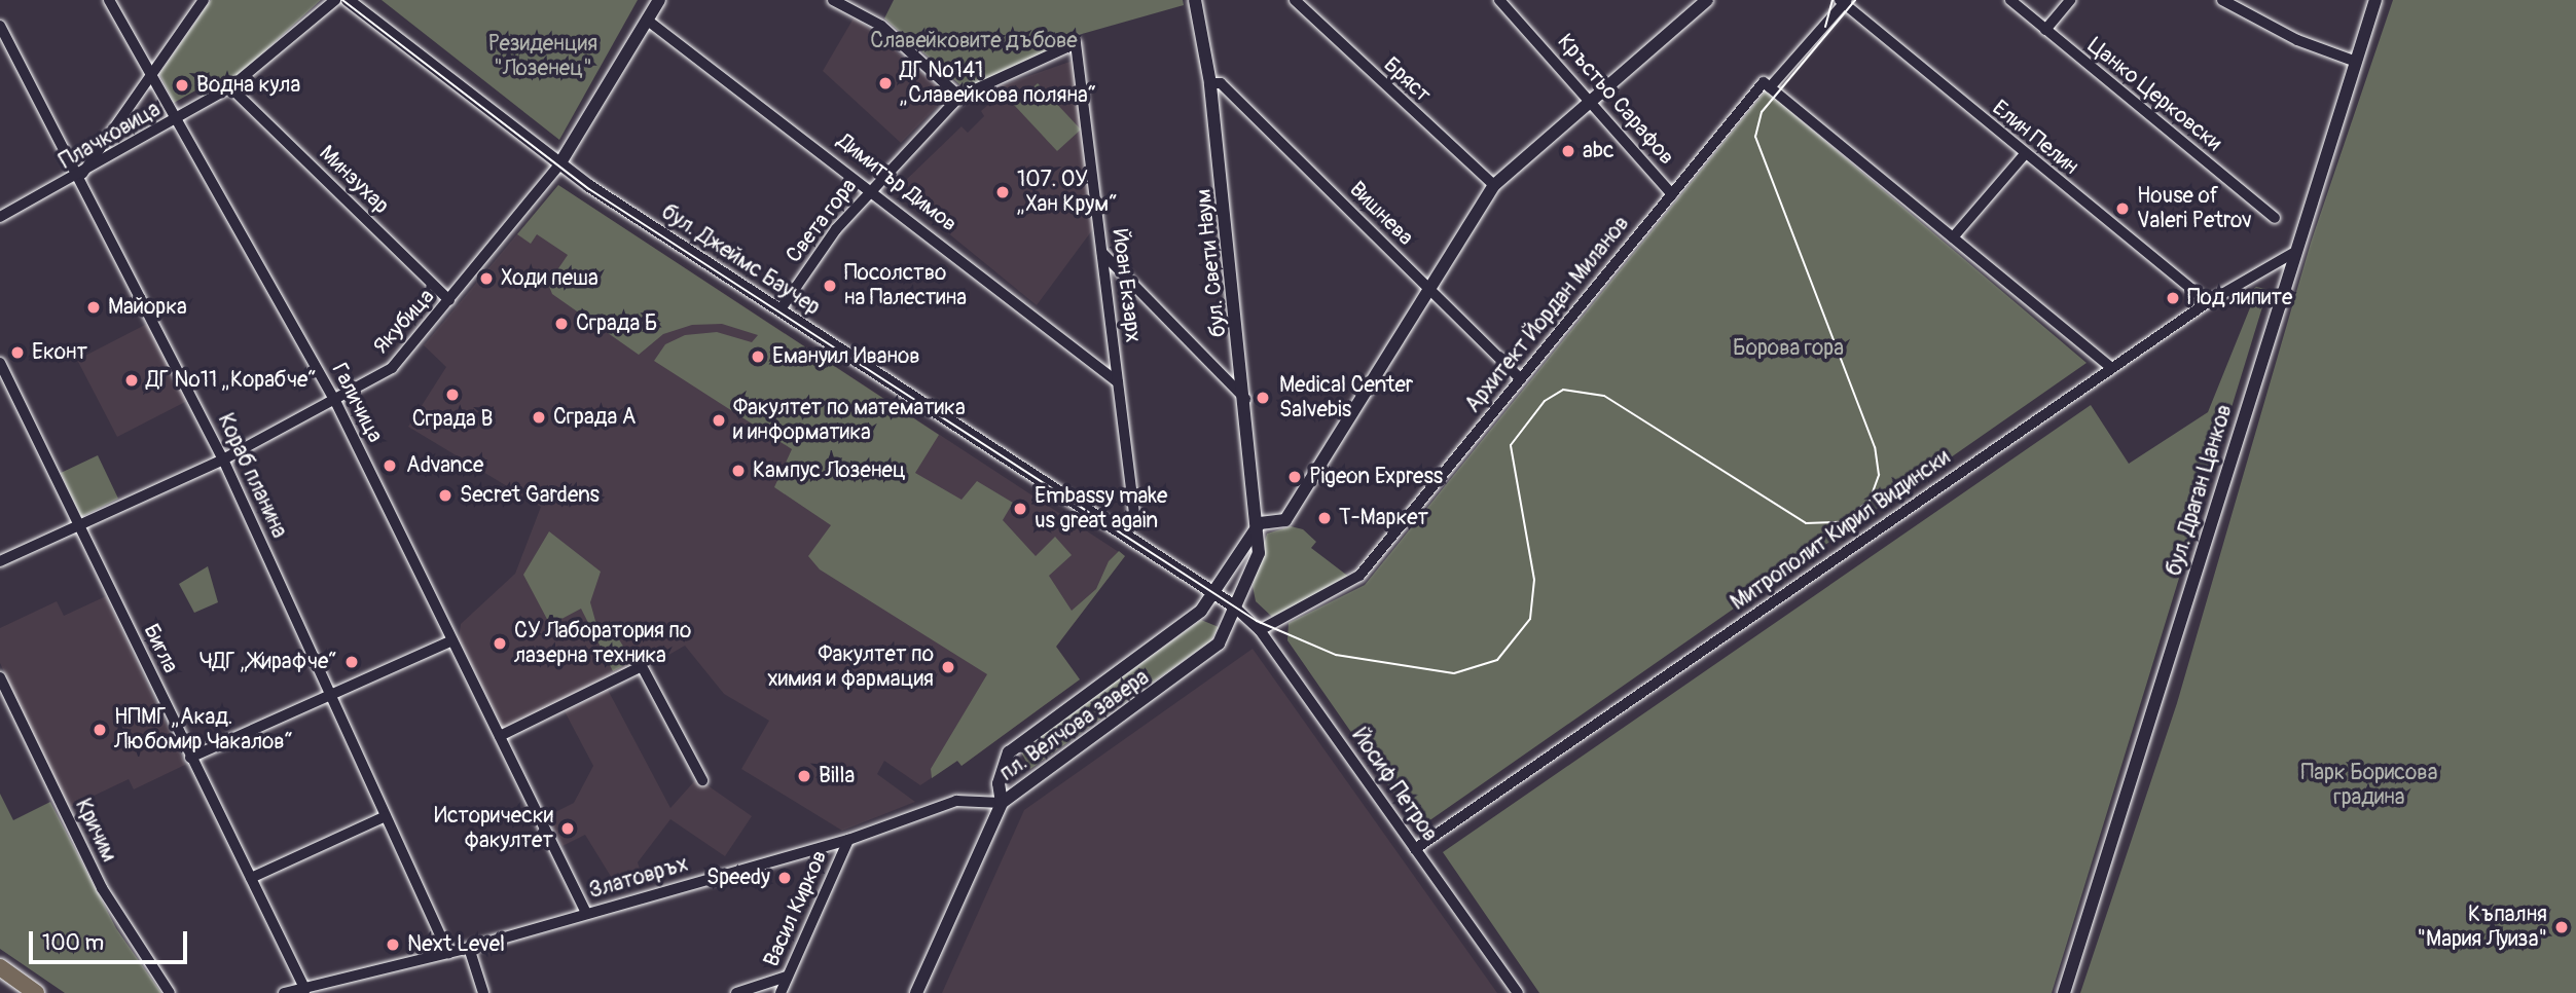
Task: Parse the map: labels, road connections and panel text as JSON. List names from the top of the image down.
{
  "streets": {
    "street": [
      "Бряст",
      "Цанко Церковски",
      "Кръстьо Сарафов",
      "Плачковица",
      "Елин Пелин",
      "Минзухар",
      "Димитър Димов",
      "Вишнева",
      "Света гора",
      "бул. Джеймс Баучер",
      "бул. Свети Наум",
      "Йоан Екзарх",
      "Архитект Йордан Миланов",
      "Якубица",
      "Галичица",
      "Кораб планина",
      "бул. Драган Цанков",
      "Митрополит Кирил Видински",
      "Бигла",
      "пл. Велчова завера",
      "Йосиф Петров",
      "Кричим",
      "Златовръх",
      "Васил Кирков"
    ]
  },
  "crossings": [
    ["Кръстьо Сарафов", "Архитект Йордан Миланов"],
    ["Плачковица", "Минзухар"],
    ["Плачковица", "Галичица"],
    ["Плачковица", "Кораб планина"],
    ["Елин Пелин", "Архитект Йордан Миланов"],
    ["Елин Пелин", "Митрополит Кирил Видински"],
    ["Минзухар", "Якубица"],
    ["Димитър Димов", "Света гора"],
    ["Димитър Димов", "Йоан Екзарх"],
    ["Вишнева", "бул. Свети Наум"],
    ["Вишнева", "Архитект Йордан Миланов"],
    ["Света гора", "бул. Джеймс Баучер"],
    ["Света гора", "Йоан Екзарх"],
    ["бул. Джеймс Баучер", "бул. Свети Наум"],
    ["бул. Джеймс Баучер", "Йоан Екзарх"],
    ["бул. Джеймс Баучер", "Якубица"],
    ["бул. Джеймс Баучер", "пл. Велчова завера"],
    ["бул. Джеймс Баучер", "Йосиф Петров"],
    ["бул. Свети Наум", "пл. Велчова завера"],
    ["бул. Свети Наум", "Йосиф Петров"],
    ["Архитект Йордан Миланов", "Йосиф Петров"],
    ["Якубица", "Галичица"],
    ["Якубица", "Кораб планина"],
    ["Якубица", "Бигла"],
    ["Галичица", "Златовръх"],
    ["Кораб планина", "Златовръх"],
    ["бул. Драган Цанков", "Митрополит Кирил Видински"],
    ["Митрополит Кирил Видински", "Йосиф Петров"],
    ["Бигла", "Златовръх"],
    ["пл. Велчова завера", "Йосиф Петров"],
    ["пл. Велчова завера", "Златовръх"],
    ["Златовръх", "Васил Кирков"]
  ],
  "parks": [
    "Славейковите дъбове",
    "Резиденция \"Лозенец\"",
    "Борова гора",
    "Парк Борисова градина"
  ],
  "places": [
    "ДГ №141 „Славейкова поляна“",
    "Водна кула",
    "abc",
    "107. ОУ „Хан Крум“",
    "House of Valeri Petrov",
    "Ходи пеша",
    "Посолство на Палестина",
    "Под липите",
    "Майорка",
    "Сграда Б",
    "Еконт",
    "Емануил Иванов",
    "ДГ №11 „Корабче“",
    "Сграда В",
    "Medical Center Salvebis",
    "Сграда А",
    "Факултет по математика и информатика",
    "Advance",
    "Кампус Лозенец",
    "Pigeon Express",
    "Secret Gardens",
    "Embassy make us great again",
    "Т-Маркет",
    "СУ Лаборатория по лазерна техника",
    "ЧДГ „Жирафче“",
    "Факултет по химия и фармация",
    "НПМГ „Акад. Любомир Чакалов“",
    "Billa",
    "Исторически факултет",
    "Speedy",
    "Къпалня \"Мария Луиза\"",
    "Next Level"
  ],
  "scale_bar": "100 m"
}
